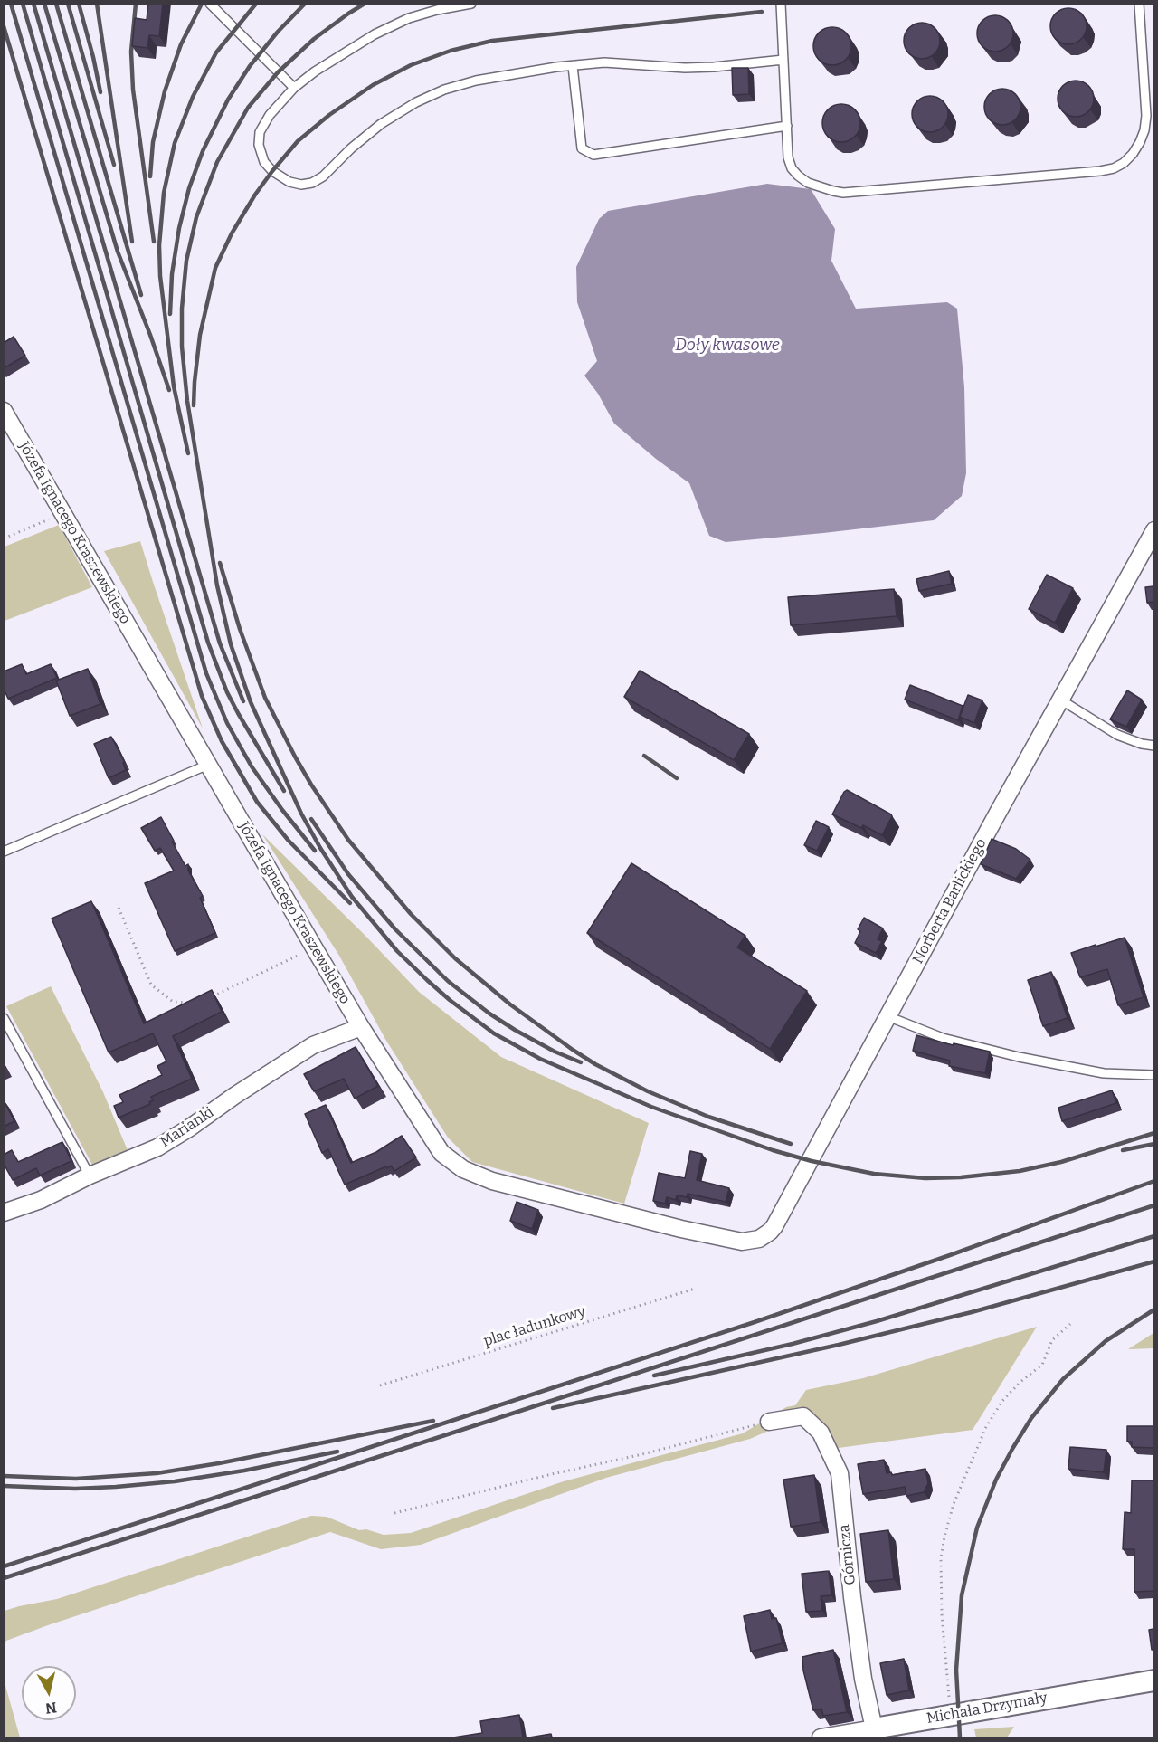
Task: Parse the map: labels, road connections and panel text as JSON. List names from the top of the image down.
{
  "streets": {
    "street": [
      "Józefa Ignacego Kraszewskiego",
      "Norberta Barlickiego",
      "Marianki",
      "Górnicza",
      "Michała Drzymały"
    ],
    "path": ["plac ładunkowy"]
  },
  "crossings": [
    ["Józefa Ignacego Kraszewskiego", "Norberta Barlickiego"],
    ["Józefa Ignacego Kraszewskiego", "Marianki"],
    ["Górnicza", "Michała Drzymały"]
  ],
  "water": ["Doły kwasowe"],
  "north": "bottom"
}
